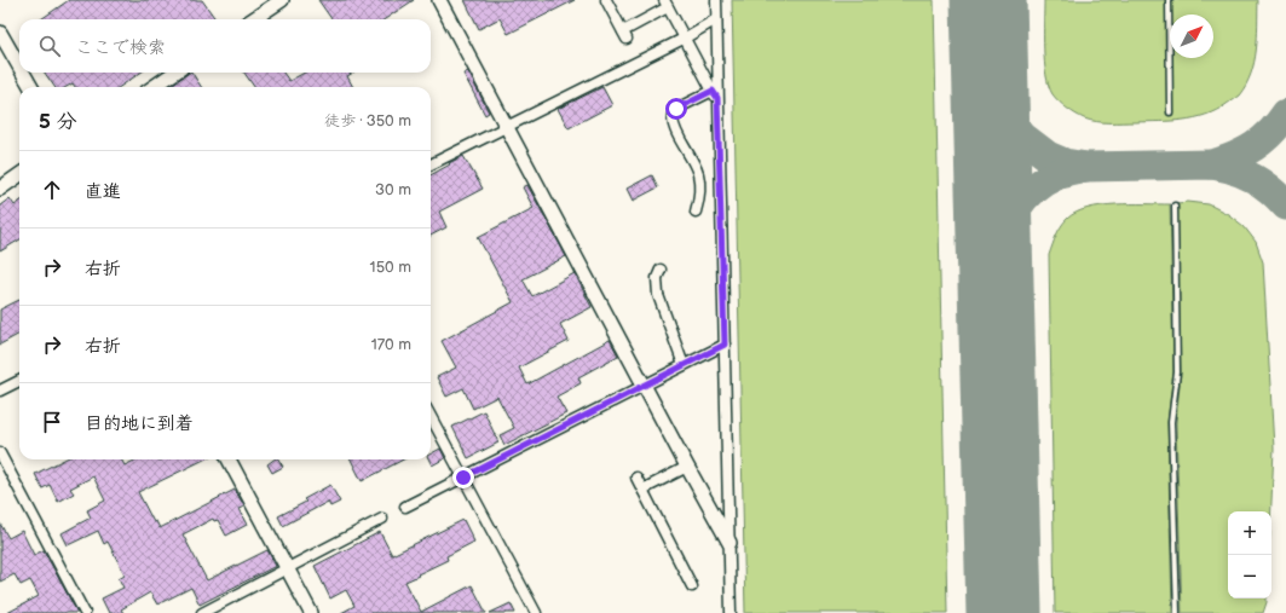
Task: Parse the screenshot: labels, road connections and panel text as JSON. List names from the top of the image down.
{
  "north": "top right",
  "page": {
    "search": "ここで検索",
    "heading": ["5 分", "徒歩 · 350 m"],
    "list": [
      ["直進", "30 m"],
      ["右折", "150 m"],
      ["右折", "170 m"],
      "目的地に到着"
    ],
    "map_buttons": ["+", "−"]
  }
}
